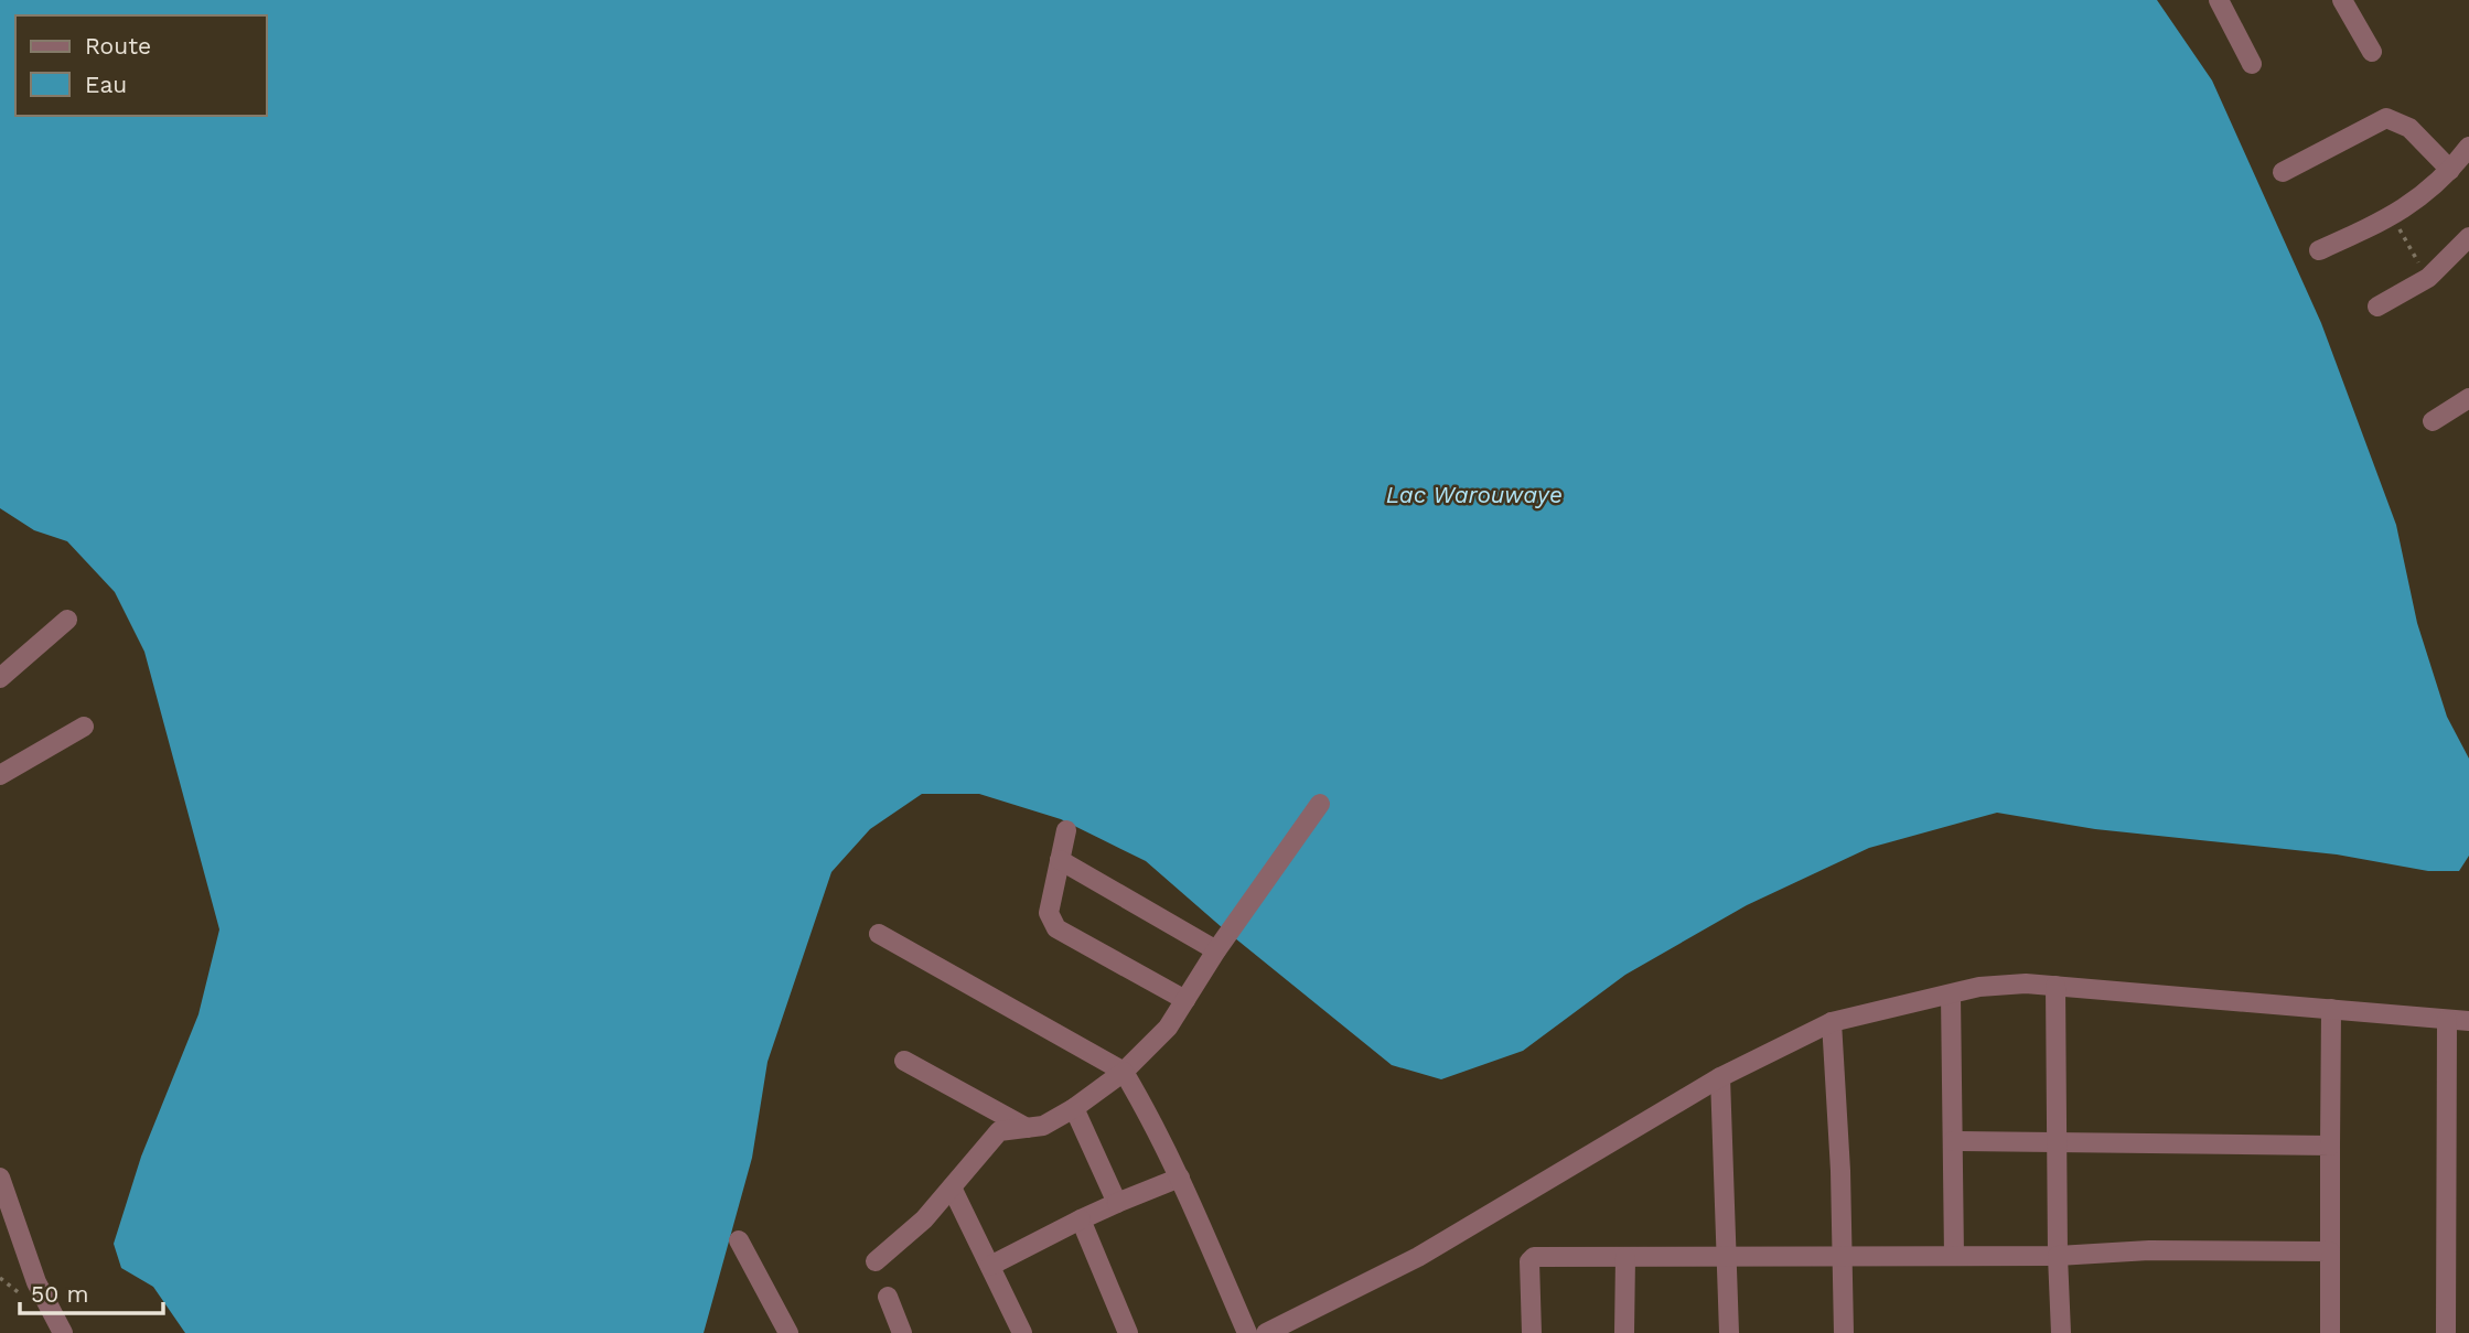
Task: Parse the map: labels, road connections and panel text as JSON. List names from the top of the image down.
{
  "water": ["Lac Warouwaye"],
  "legend": ["Route", "Eau"],
  "scale_bar": "50 m"
}
